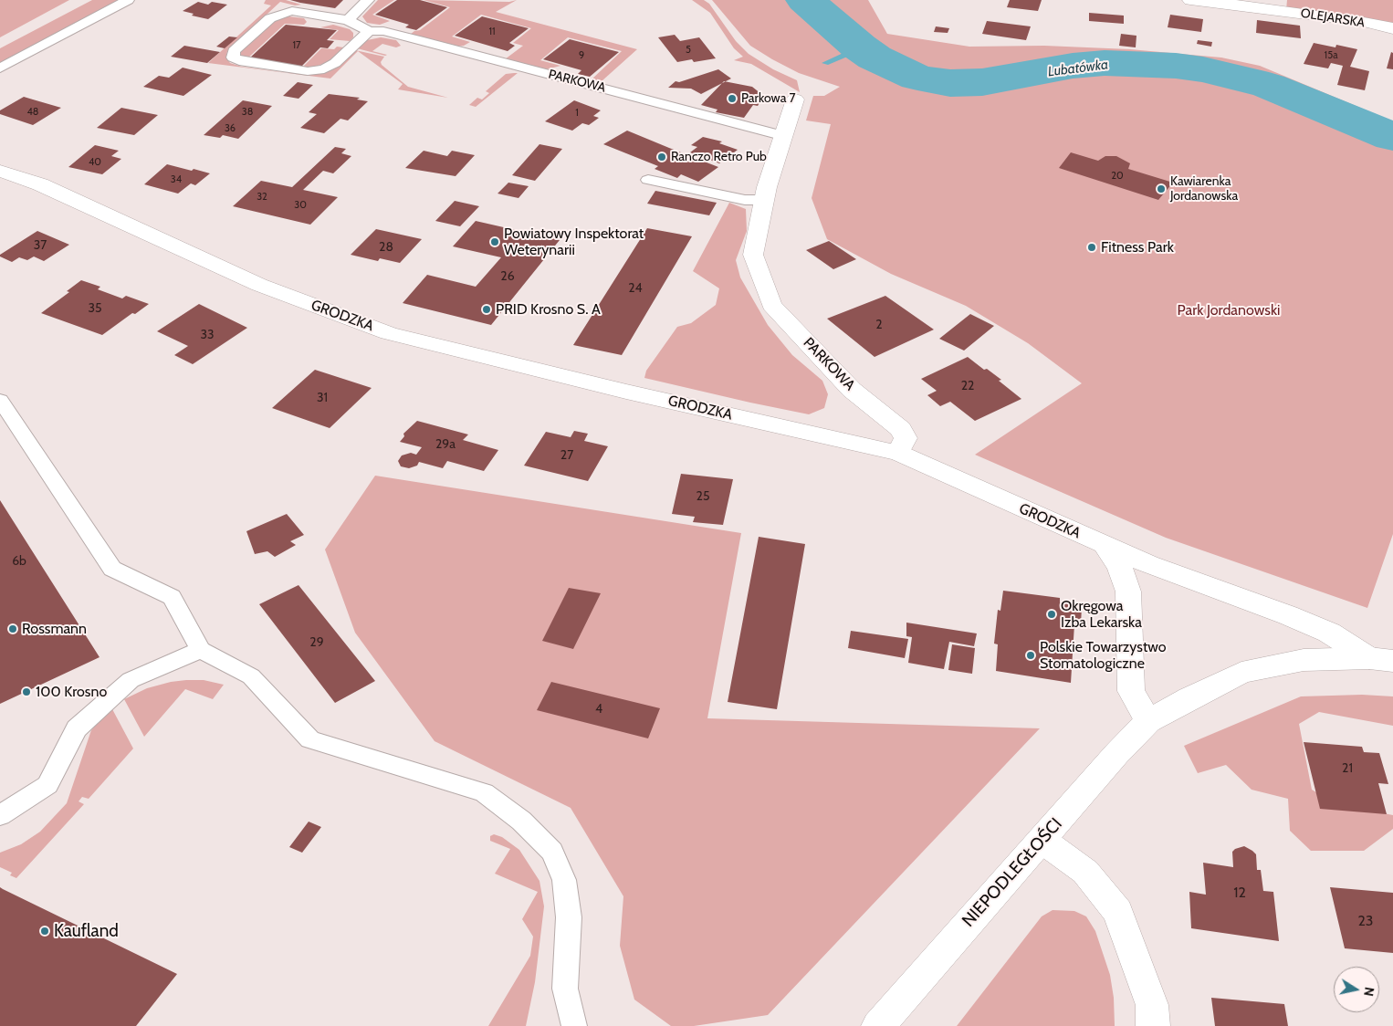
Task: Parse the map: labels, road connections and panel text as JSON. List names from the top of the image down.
{
  "streets": {
    "street": [
      "OLEJARSKA",
      "PARKOWA",
      "GRODZKA",
      "NIEPODLEGŁOŚCI"
    ]
  },
  "crossings": [
    ["PARKOWA", "GRODZKA"],
    ["GRODZKA", "NIEPODLEGŁOŚCI"]
  ],
  "water": ["Lubatówka"],
  "parks": ["Park Jordanowski"],
  "places": [
    "Parkowa 7",
    "Ranczo Retro Pub",
    "Kawiarenka Jordanowska",
    "Powiatowy Inspektorat Weterynarii",
    "Fitness Park",
    "PRID Krosno S. A",
    "Okręgowa Izba Lekarska",
    "Rossmann",
    "Polskie Towarzystwo Stomatologiczne",
    "100 Krosno",
    "Kaufland"
  ],
  "house_numbers": [
    "11",
    "17",
    "5",
    "9",
    "15a",
    "48",
    "38",
    "1",
    "36",
    "40",
    "20",
    "34",
    "32",
    "30",
    "37",
    "28",
    "26",
    "24",
    "35",
    "2",
    "33",
    "22",
    "31",
    "29a",
    "27",
    "25",
    "6b",
    "29",
    "4",
    "21",
    "12",
    "23"
  ],
  "north": "right"
}
